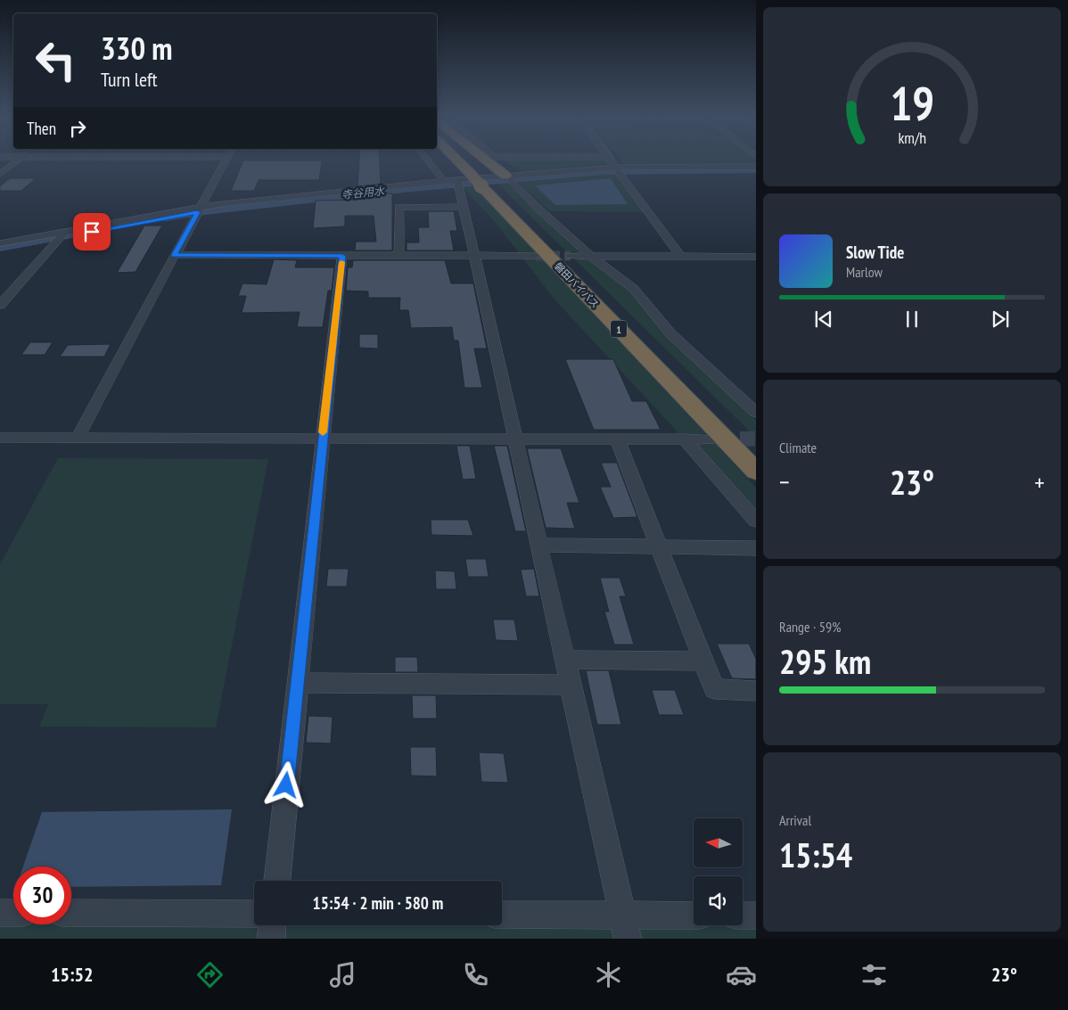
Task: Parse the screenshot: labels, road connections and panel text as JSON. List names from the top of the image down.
{
  "streets": {
    "highway": ["磐田バイパス", "1"]
  },
  "water": ["寺谷用水"],
  "north": "left",
  "page": {
    "turn": ["330 m", "Turn left"],
    "then": "Then",
    "song": ["Slow Tide", "Marlow"],
    "tile": [
      "Climate",
      ["Range · 59%", "295 km"],
      ["Arrival", "15:54"]
    ],
    "heat": ["−", "23°", "+"],
    "limit": "30",
    "trip": "15:54 · 2 min · 580 m",
    "tabs": ["15:52", "23°"],
    "gauge": ["19", "km/h"]
  }
}
